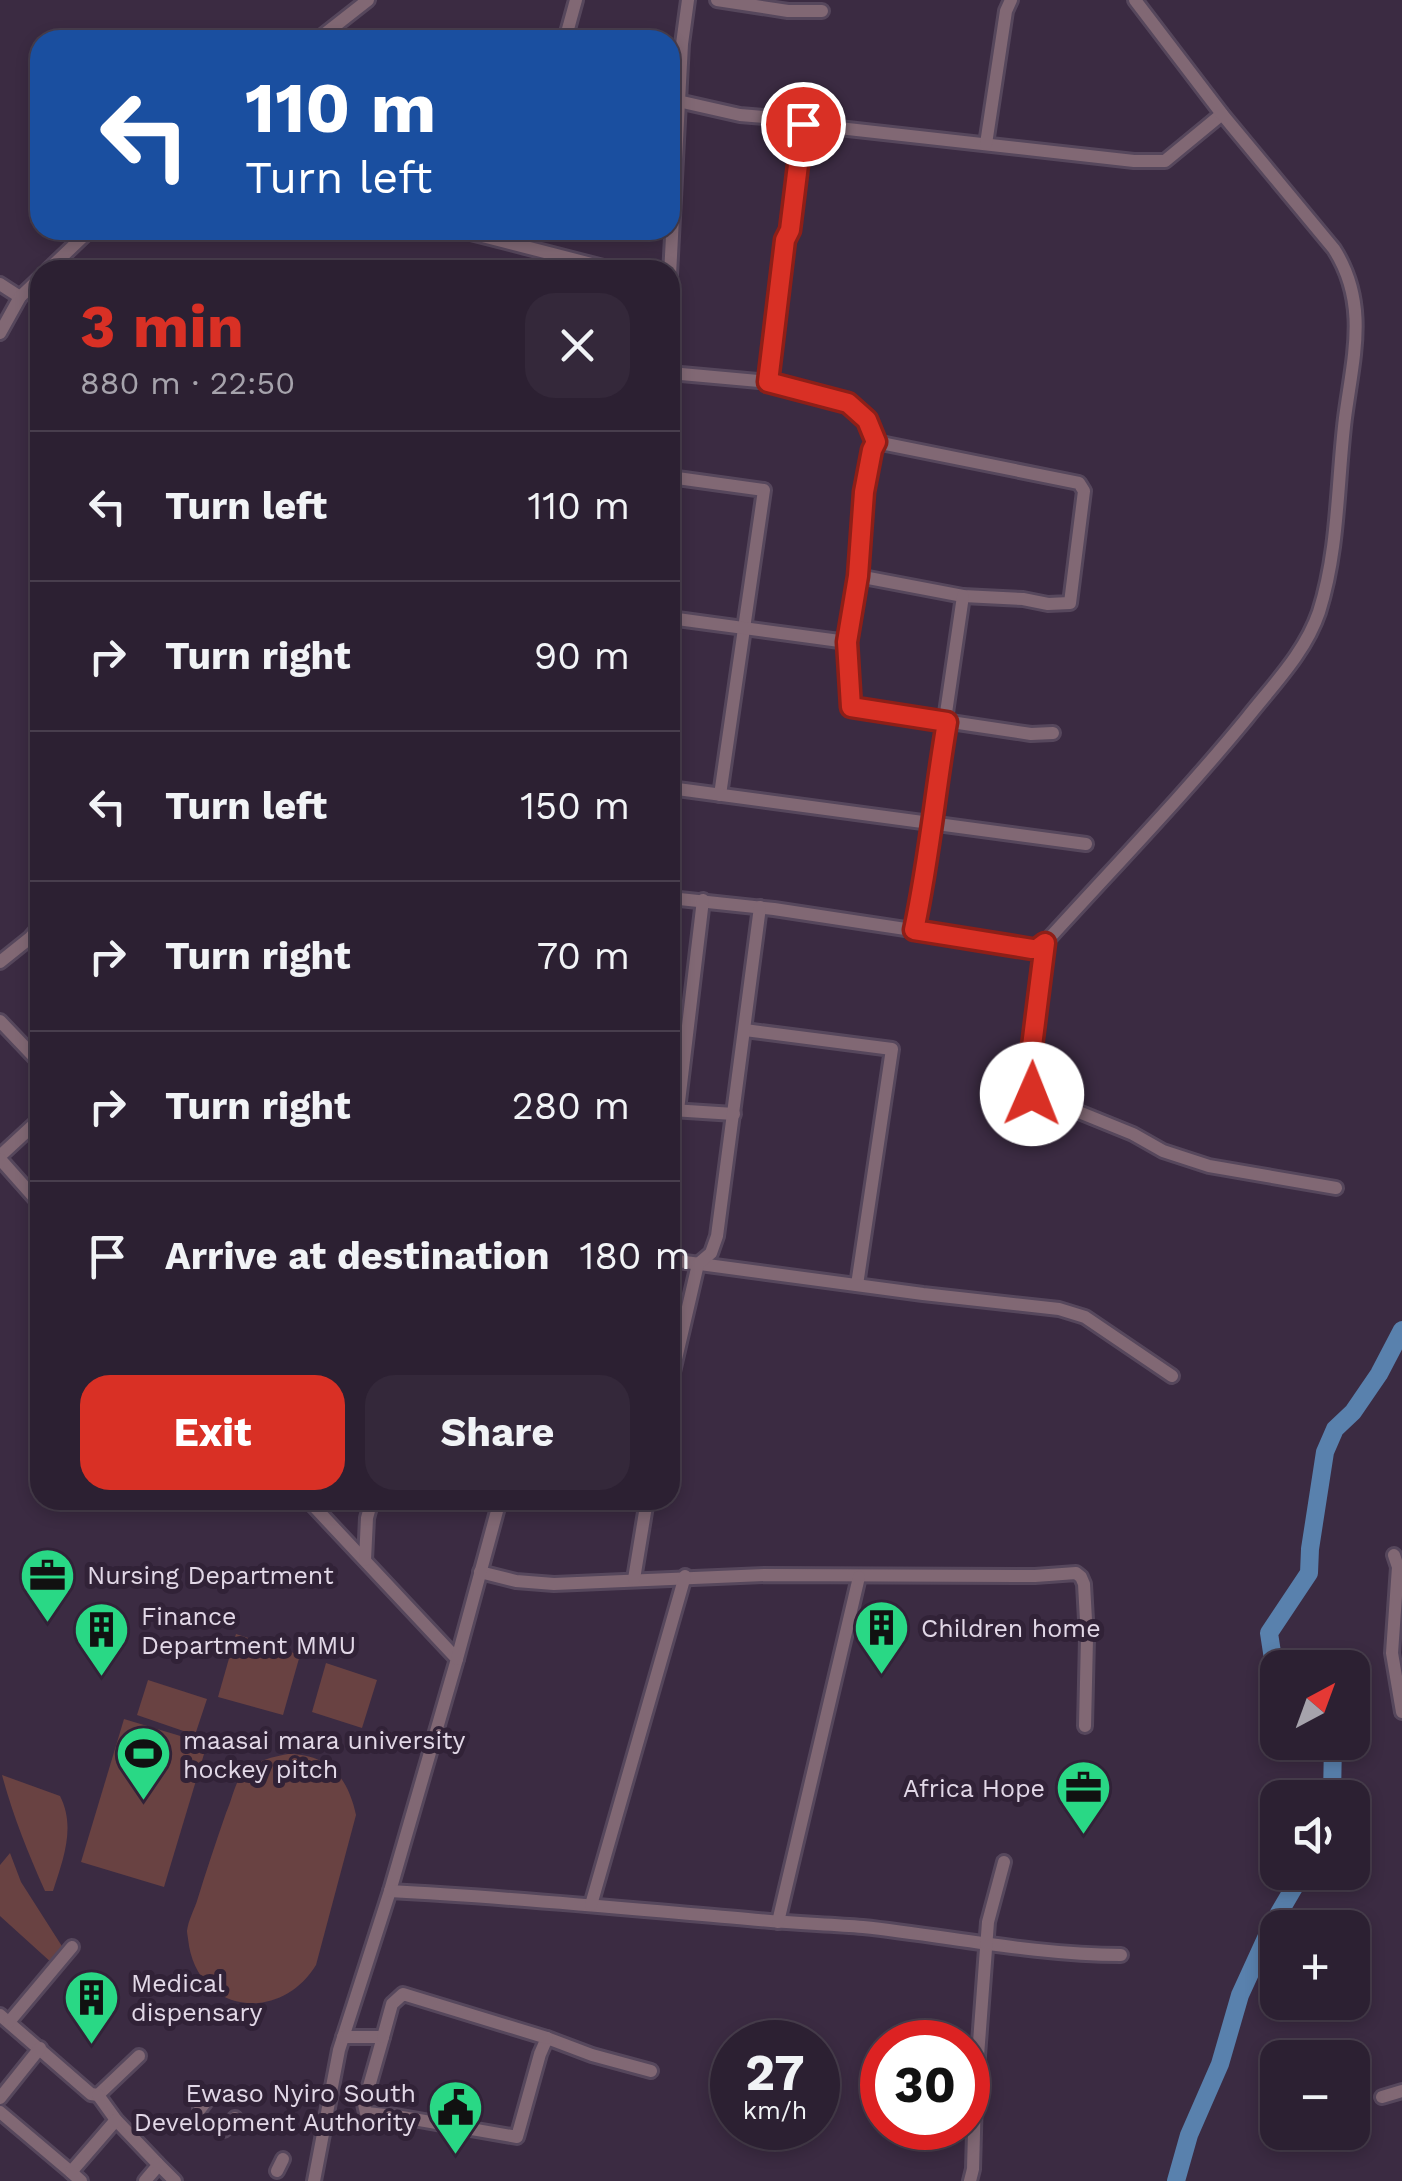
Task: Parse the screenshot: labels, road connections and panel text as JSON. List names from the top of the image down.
{
  "places": {
    "office": ["Nursing Department", "Africa Hope"],
    "building": ["Children home", "Finance Department MMU", "Medical dispensary"],
    "sports": ["maasai mara university hockey pitch"],
    "public building": ["Ewaso Nyiro South Development Authority"]
  },
  "north": "top right",
  "page": {
    "turn": ["110 m", "Turn left"],
    "heading": ["3 min", "880 m · 22:50"],
    "list": [
      {
        "name": "Turn left",
        "value": "110 m"
      },
      {
        "name": "Turn right",
        "value": "90 m"
      },
      {
        "name": "Turn left",
        "value": "150 m"
      },
      {
        "name": "Turn right",
        "value": "70 m"
      },
      {
        "name": "Turn right",
        "value": "280 m"
      },
      {
        "name": "Arrive at destination",
        "value": "180 m"
      }
    ],
    "buttons": ["Exit", "Share"],
    "map_buttons": ["+", "−"],
    "speed": "27 km/h",
    "limit": "30"
  }
}
